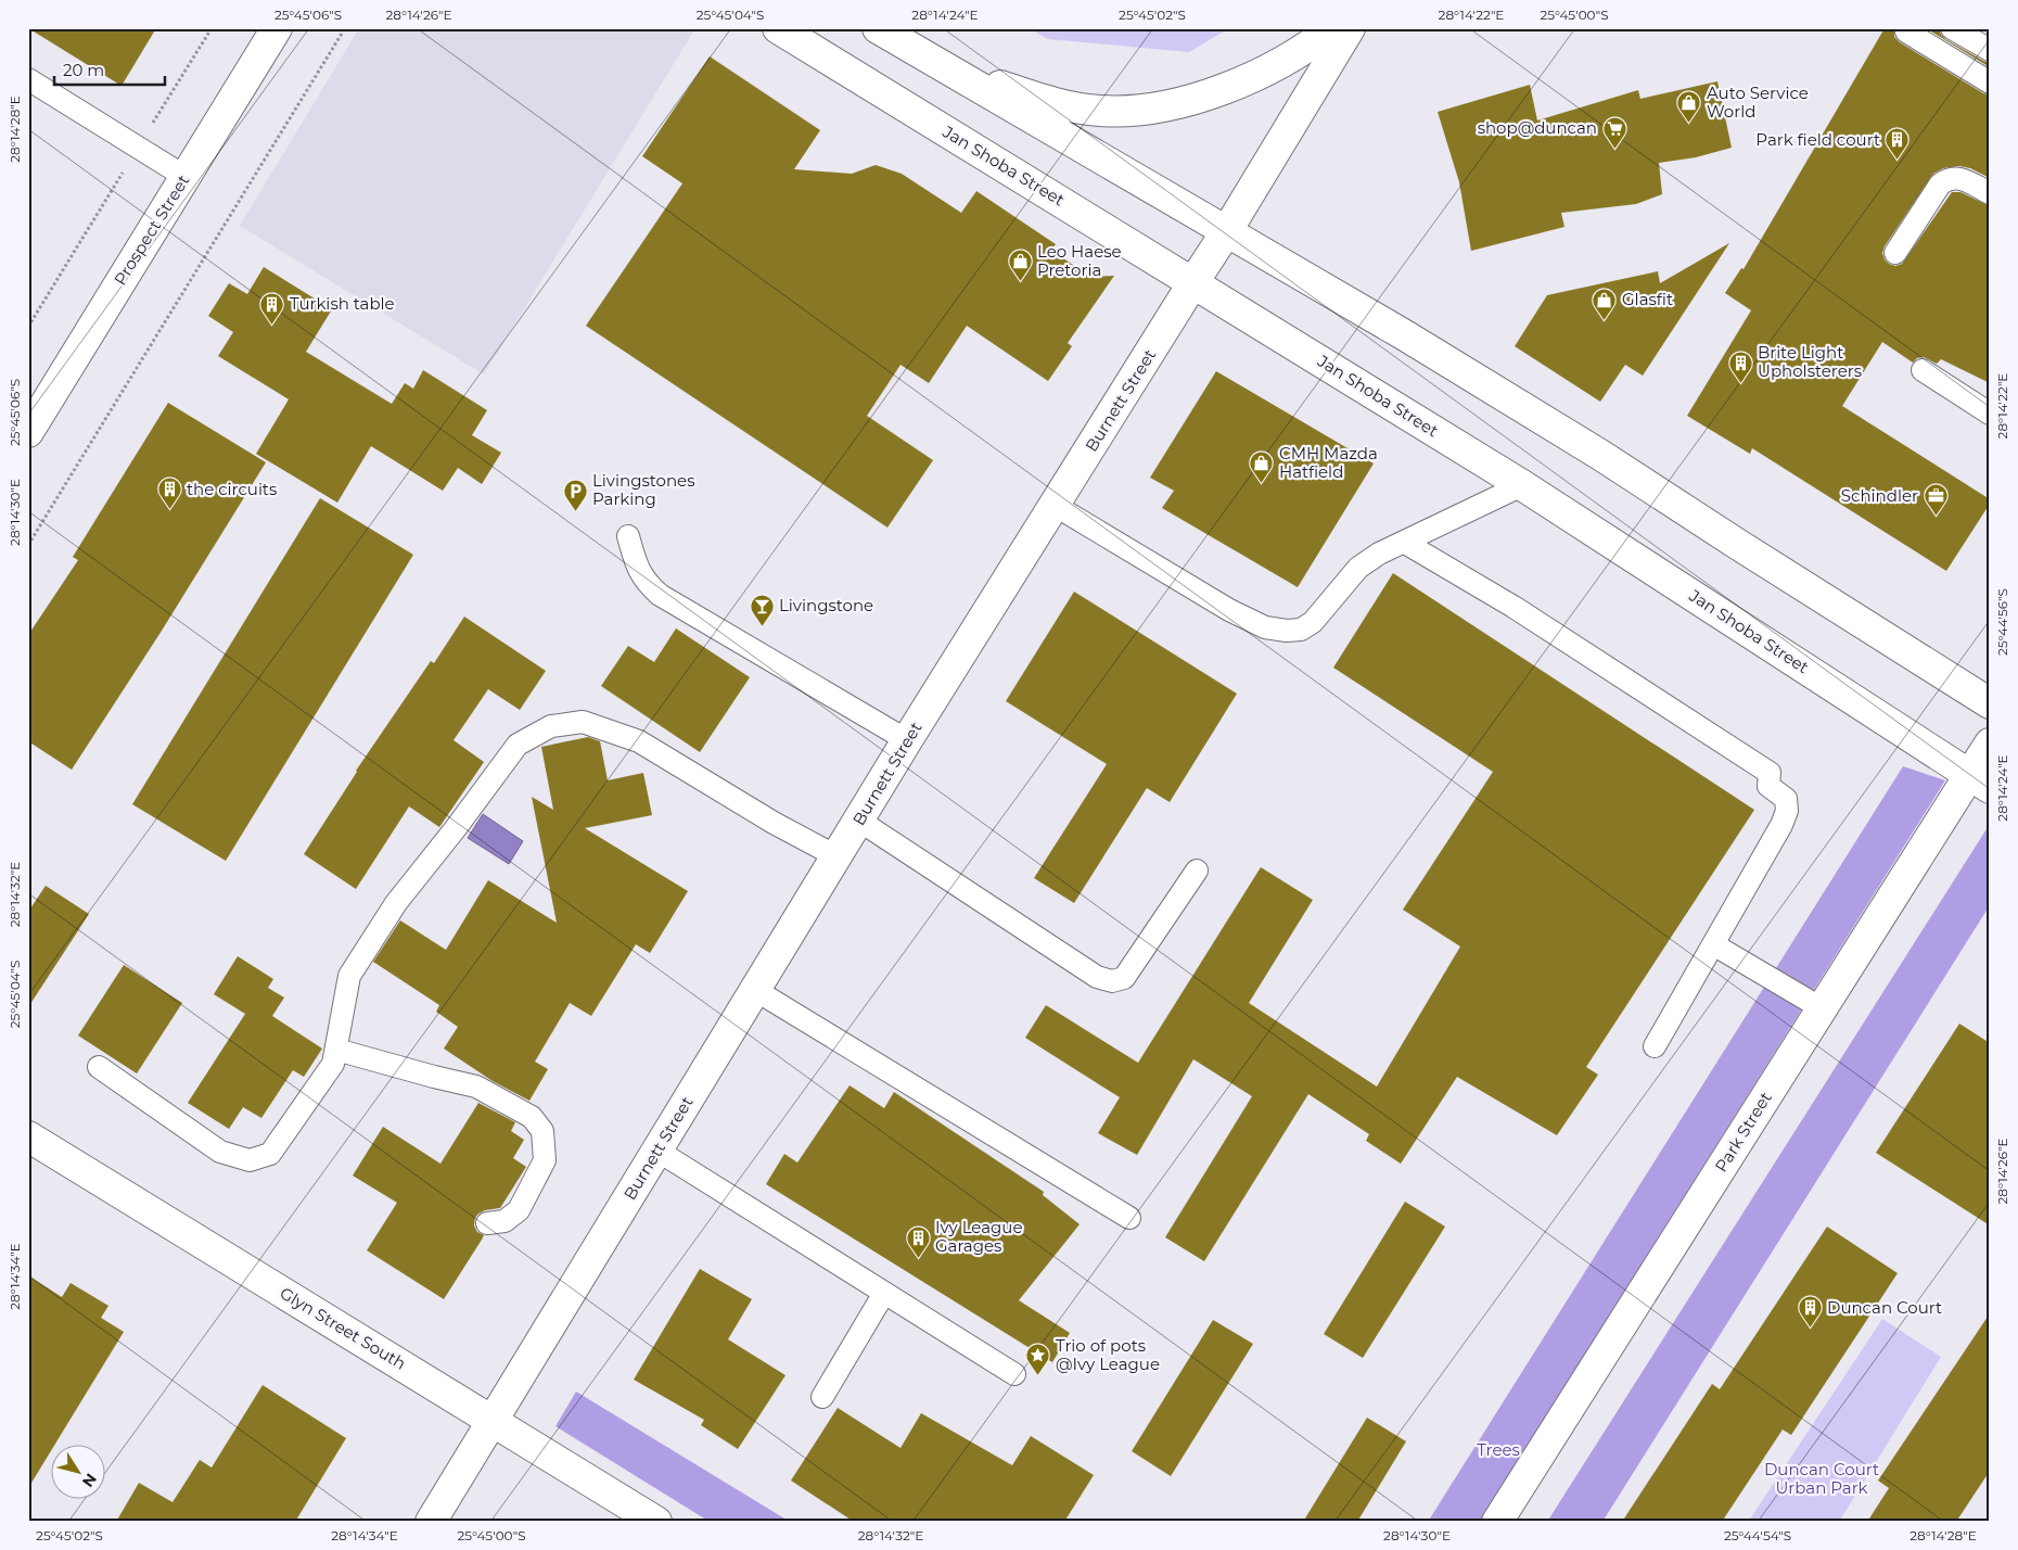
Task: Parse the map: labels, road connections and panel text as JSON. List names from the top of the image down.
{
  "streets": {
    "street": [
      "Jan Shoba Street",
      "Prospect Street",
      "Burnett Street",
      "Park Street",
      "Glyn Street South"
    ]
  },
  "crossings": [
    ["Jan Shoba Street", "Burnett Street"],
    ["Jan Shoba Street", "Park Street"],
    ["Burnett Street", "Glyn Street South"]
  ],
  "parks": ["Trees", "Duncan Court Urban Park"],
  "places": {
    "shop": [
      "Auto Service World",
      "Leo Haese Pretoria",
      "Glasfit",
      "CMH Mazda Hatfield"
    ],
    "supermarket": ["shop@duncan"],
    "building": [
      "Park field court",
      "Turkish table",
      "Brite Light Upholsterers",
      "the circuits",
      "Ivy League Garages",
      "Duncan Court"
    ],
    "parking": ["Livingstones Parking"],
    "office": ["Schindler"],
    "bar": ["Livingstone"],
    "place": ["Trio of pots @Ivy League"]
  },
  "scale_bar": "20 m",
  "north": "bottom right",
  "coordinates": [
    "25°45'06\"S",
    "28°14'26\"E",
    "25°45'04\"S",
    "28°14'24\"E",
    "25°45'02\"S",
    "28°14'22\"E",
    "25°45'00\"S",
    "28°14'28\"E",
    "28°14'30\"E",
    "25°44'56\"S",
    "28°14'32\"E",
    "28°14'34\"E",
    "25°44'54\"S"
  ]
}
